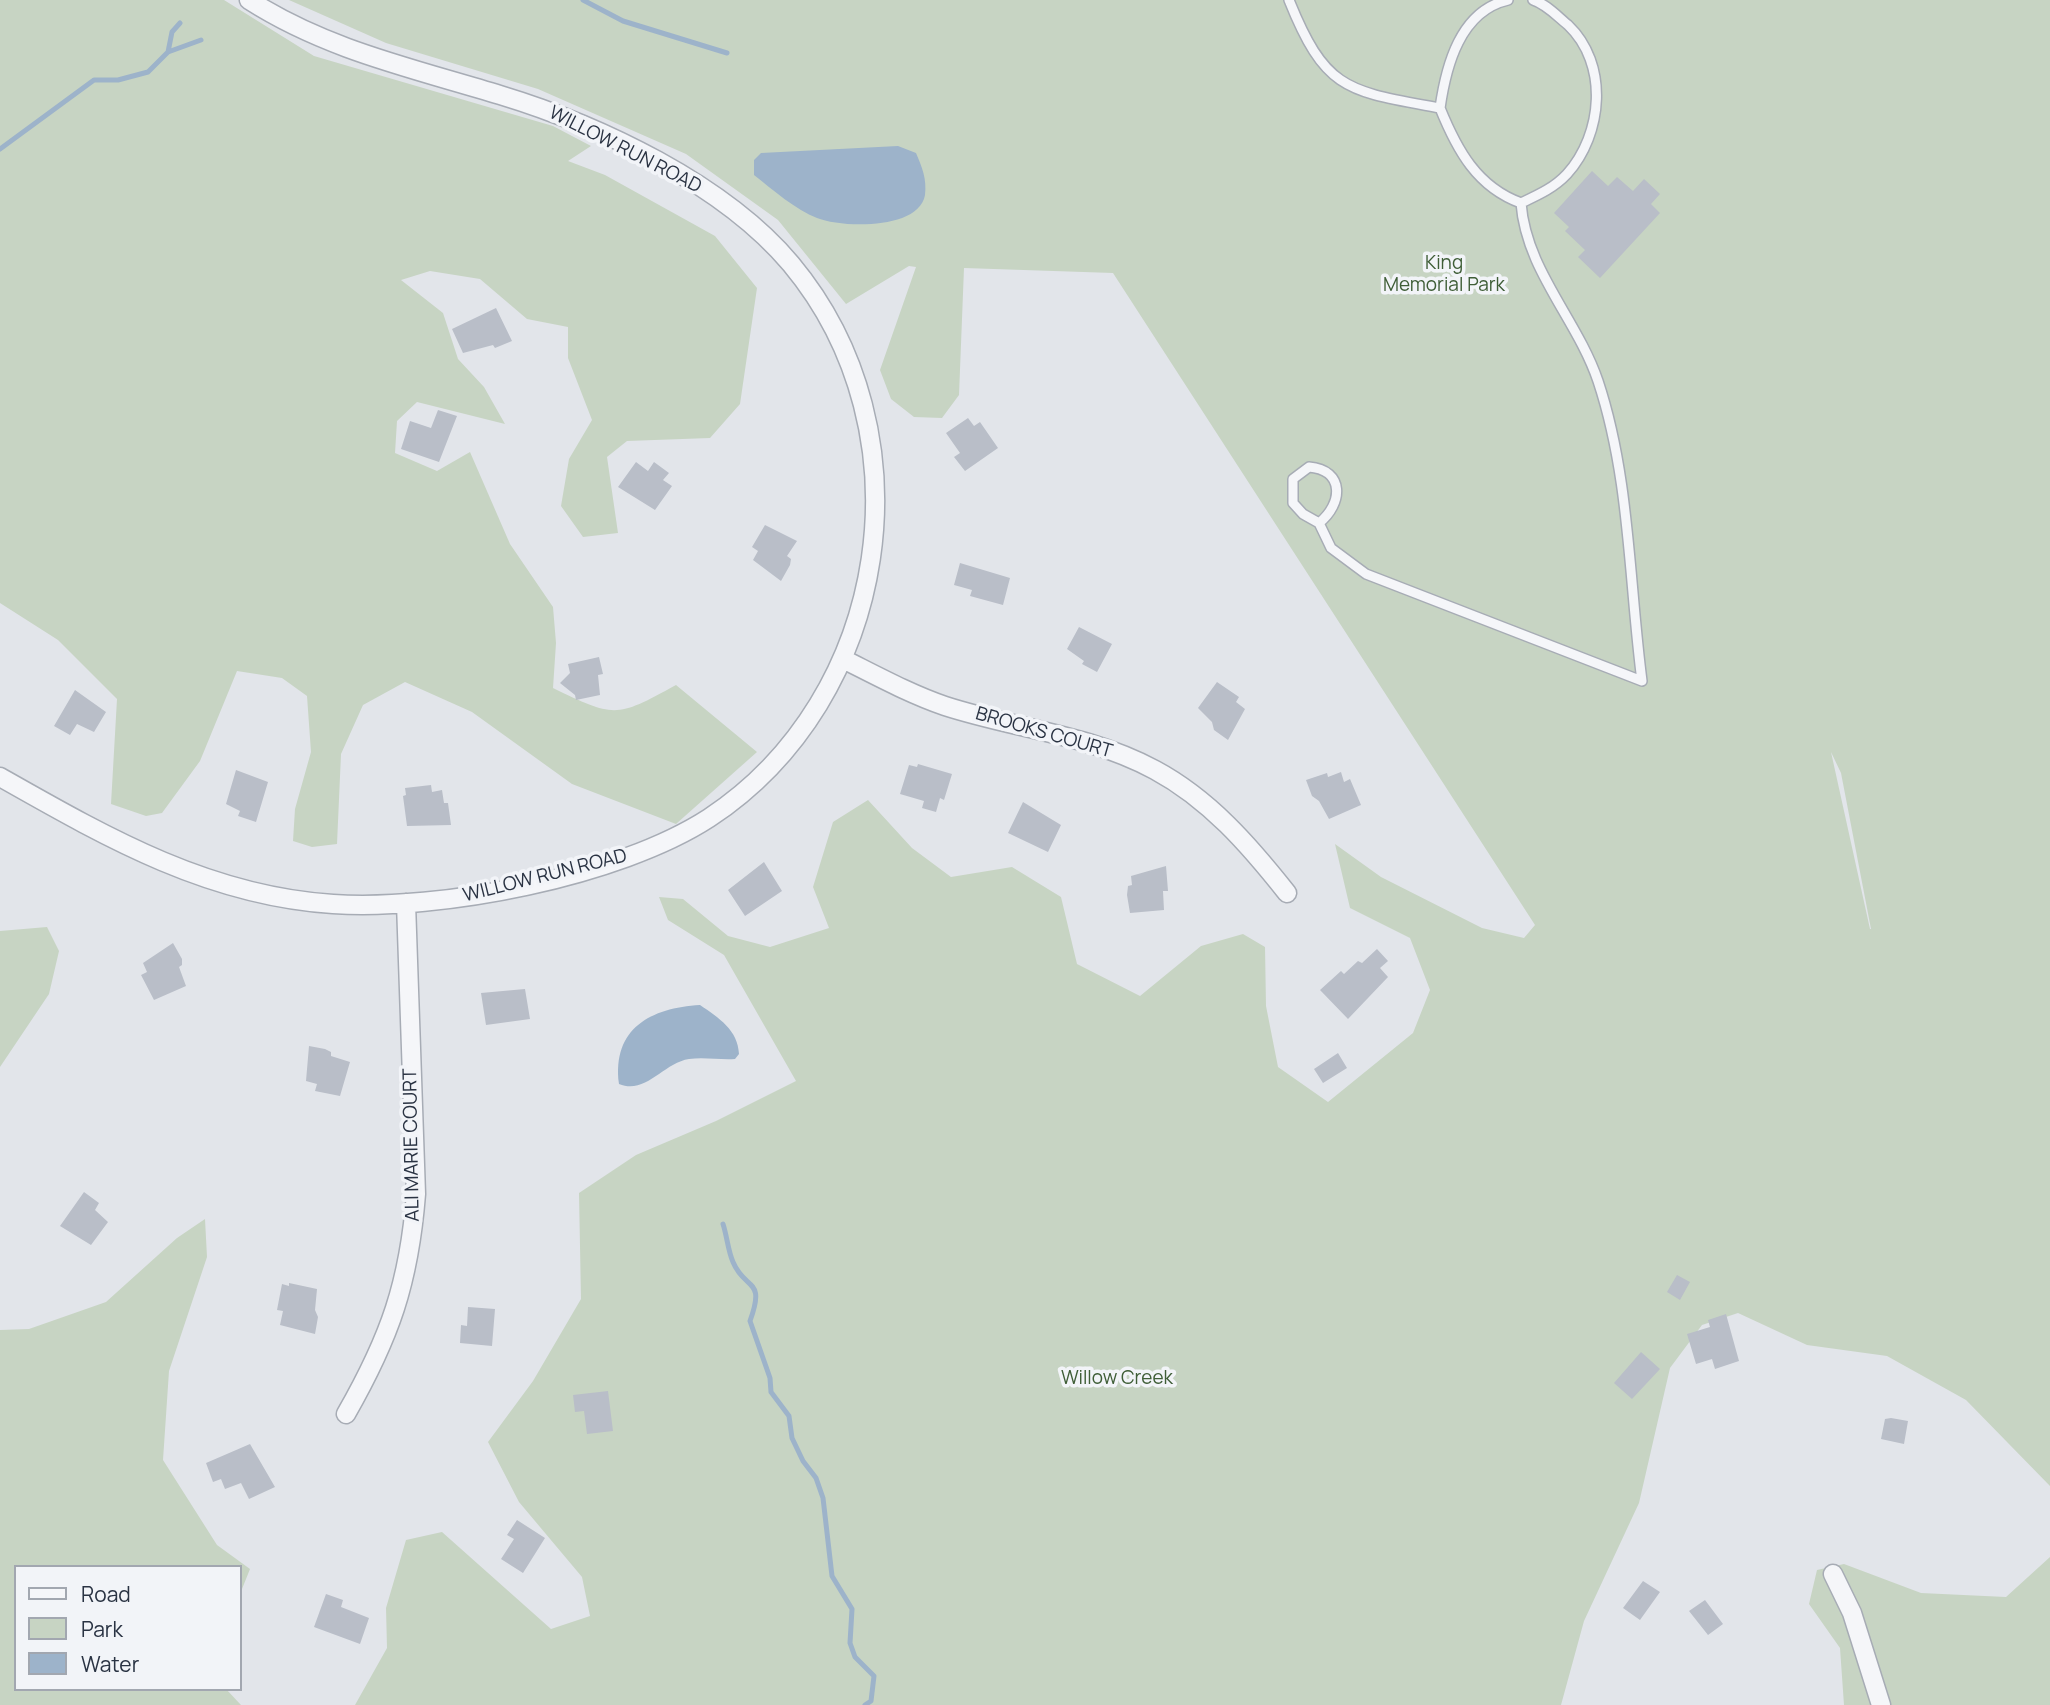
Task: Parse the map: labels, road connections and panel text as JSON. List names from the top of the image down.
{
  "streets": {
    "street": ["WILLOW RUN ROAD", "BROOKS COURT", "ALI MARIE COURT"]
  },
  "crossings": [
    ["WILLOW RUN ROAD", "BROOKS COURT"],
    ["WILLOW RUN ROAD", "ALI MARIE COURT"]
  ],
  "parks": ["King Memorial Park", "Willow Creek"],
  "legend": ["Road", "Park", "Water"]
}
